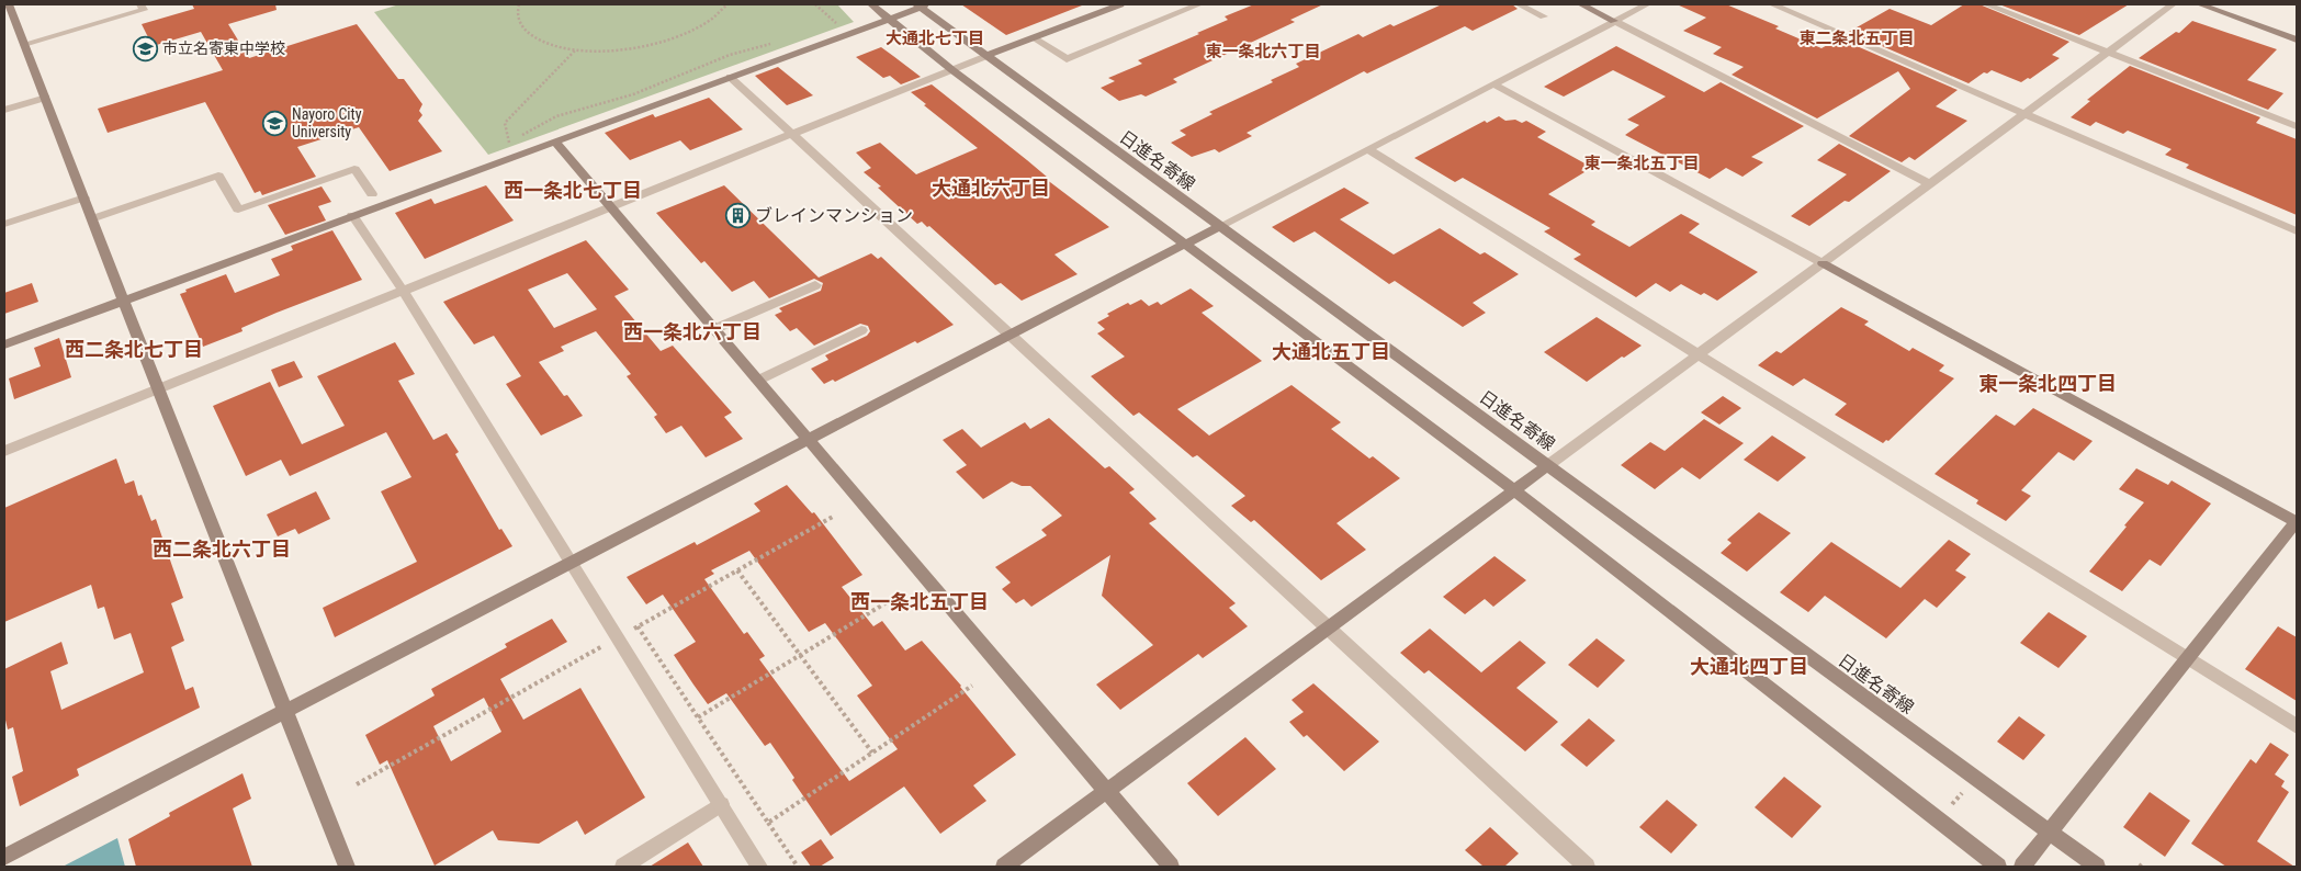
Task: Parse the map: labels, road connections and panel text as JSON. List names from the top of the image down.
{
  "streets": {
    "street": ["日進名寄線"]
  },
  "districts": [
    "大通北七丁目",
    "東二条北五丁目",
    "東一条北六丁目",
    "東一条北五丁目",
    "大通北六丁目",
    "西一条北七丁目",
    "西一条北六丁目",
    "西二条北七丁目",
    "大通北五丁目",
    "東一条北四丁目",
    "西二条北六丁目",
    "西一条北五丁目",
    "大通北四丁目"
  ],
  "places": {
    "school or university": ["市立名寄東中学校", "Nayoro City University"],
    "building": ["ブレインマンション"]
  }
}
